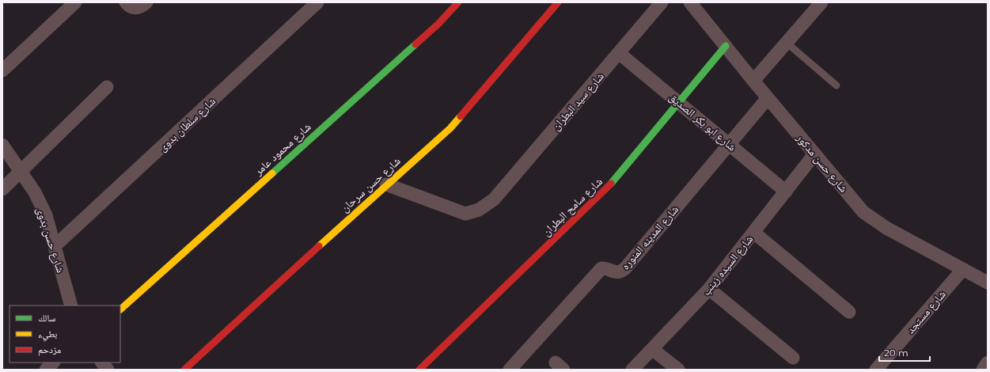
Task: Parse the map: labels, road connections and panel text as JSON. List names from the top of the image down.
{
  "streets": {
    "street": [
      "شارع سيد البطران",
      "شارع ابو بكر الصديق",
      "شارع سلطان بدوى",
      "شارع محمود عامر",
      "شارع حسن مدكور",
      "شارع حسن سرحان",
      "شارع سامح البطران",
      "شارع المدينه المنوره",
      "شارع حسن بدوى",
      "شارع السيده زينب",
      "شارع مستجد"
    ]
  },
  "crossings": [
    ["شارع سيد البطران", "شارع ابو بكر الصديق"],
    ["شارع سيد البطران", "شارع حسن سرحان"],
    ["شارع ابو بكر الصديق", "شارع سامح البطران"],
    ["شارع ابو بكر الصديق", "شارع المدينه المنوره"],
    ["شارع ابو بكر الصديق", "شارع السيده زينب"],
    ["شارع سلطان بدوى", "شارع حسن بدوى"],
    ["شارع حسن مدكور", "شارع سامح البطران"],
    ["شارع حسن مدكور", "شارع المدينه المنوره"],
    ["شارع حسن مدكور", "شارع السيده زينب"],
    ["شارع حسن مدكور", "شارع مستجد"]
  ],
  "legend": ["سالك", "بطيء", "مزدحم"],
  "scale_bar": "20 m"
}
